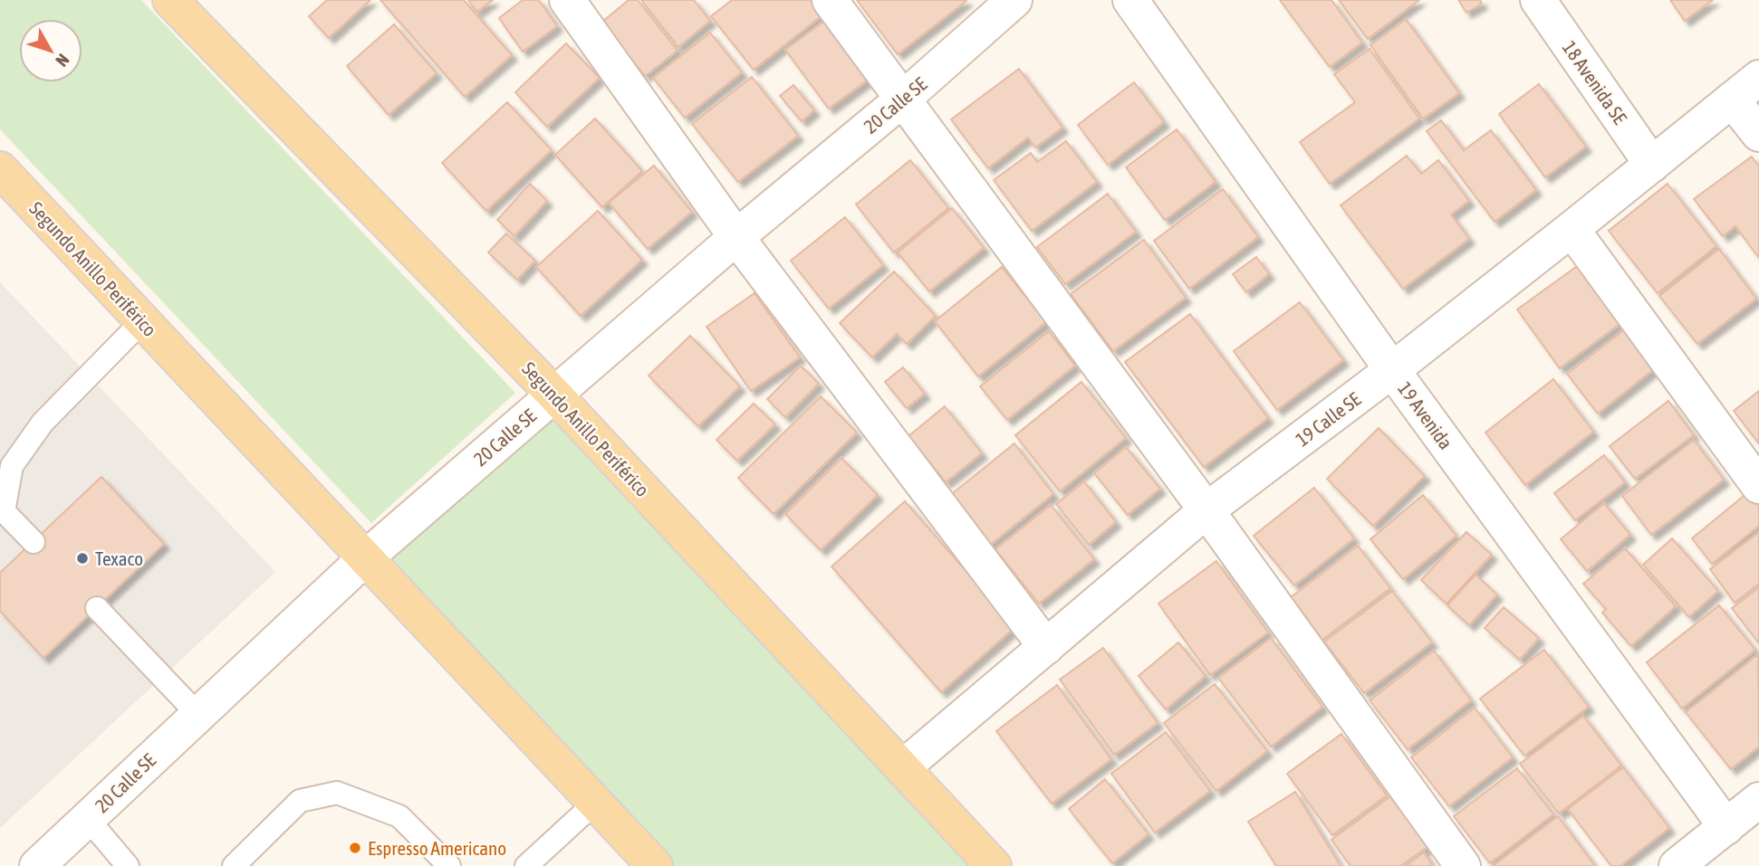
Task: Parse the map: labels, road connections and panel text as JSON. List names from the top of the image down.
{
  "streets": {
    "main road": ["Segundo Anillo Periférico"],
    "street": [
      "18 Avenida SE",
      "20 Calle SE",
      "19 Avenida",
      "19 Calle SE"
    ]
  },
  "crossings": [
    ["18 Avenida SE", "19 Calle SE"],
    ["20 Calle SE", "Segundo Anillo Periférico"],
    ["Segundo Anillo Periférico", "19 Calle SE"],
    ["19 Avenida", "19 Calle SE"]
  ],
  "places": ["Texaco", "Espresso Americano"],
  "north": "bottom right"
}
